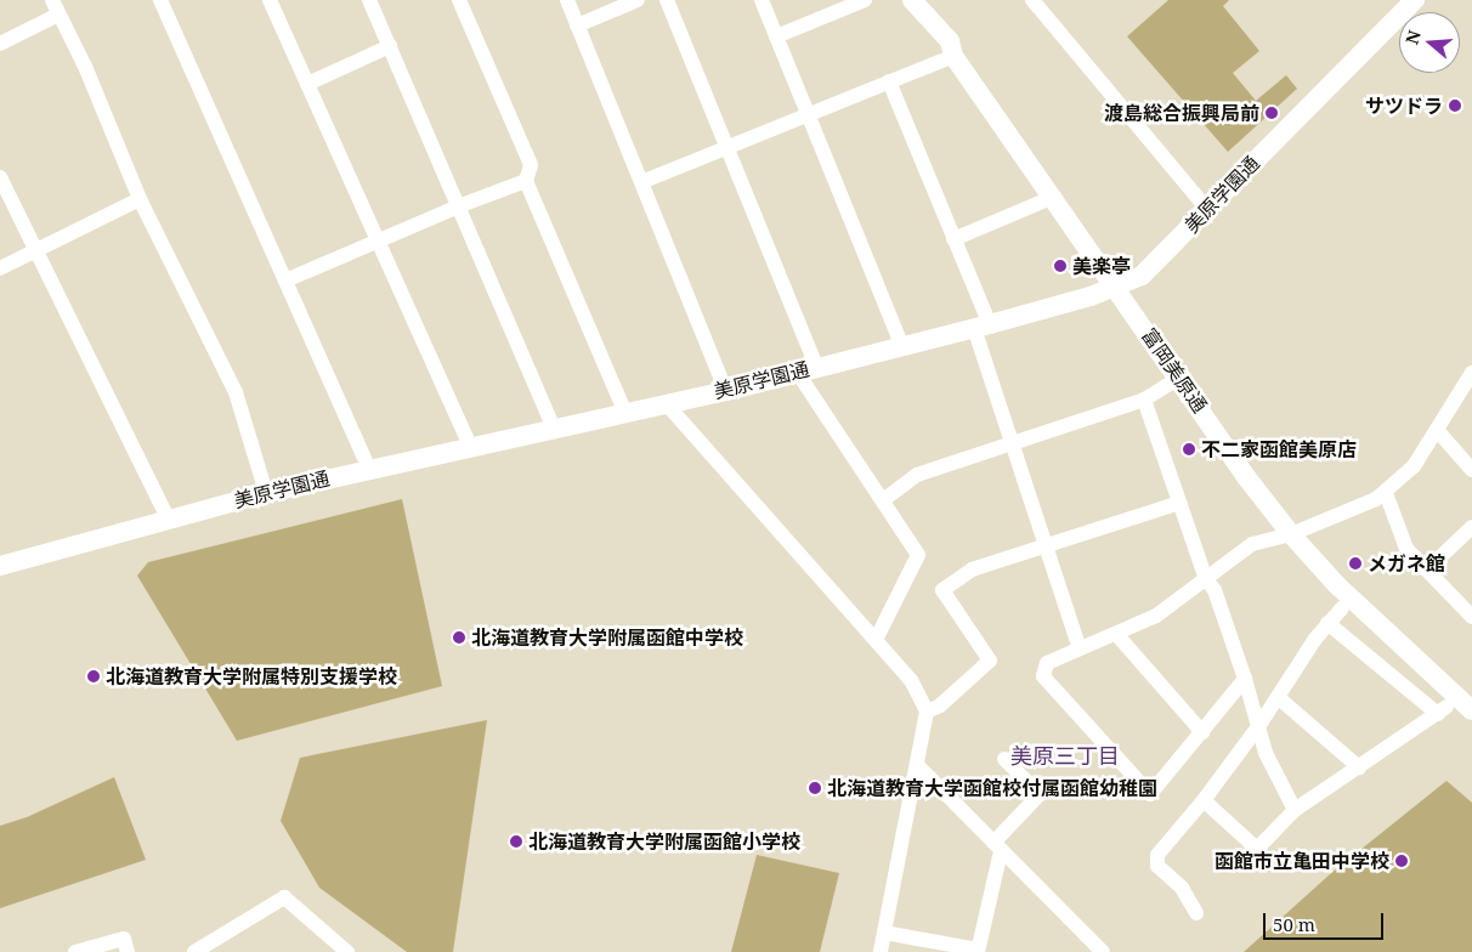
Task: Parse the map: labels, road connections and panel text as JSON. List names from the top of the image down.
{
  "streets": {
    "street": ["美原学園通", "富岡美原通"]
  },
  "crossings": [
    ["美原学園通", "富岡美原通"]
  ],
  "districts": ["美原三丁目"],
  "places": [
    "サツドラ",
    "渡島総合振興局前",
    "美楽亭",
    "不二家函館美原店",
    "メガネ館",
    "北海道教育大学附属函館中学校",
    "北海道教育大学附属特別支援学校",
    "北海道教育大学函館校付属函館幼稚園",
    "北海道教育大学附属函館小学校",
    "函館市立亀田中学校"
  ],
  "scale_bar": "50 m",
  "north": "left"
}
